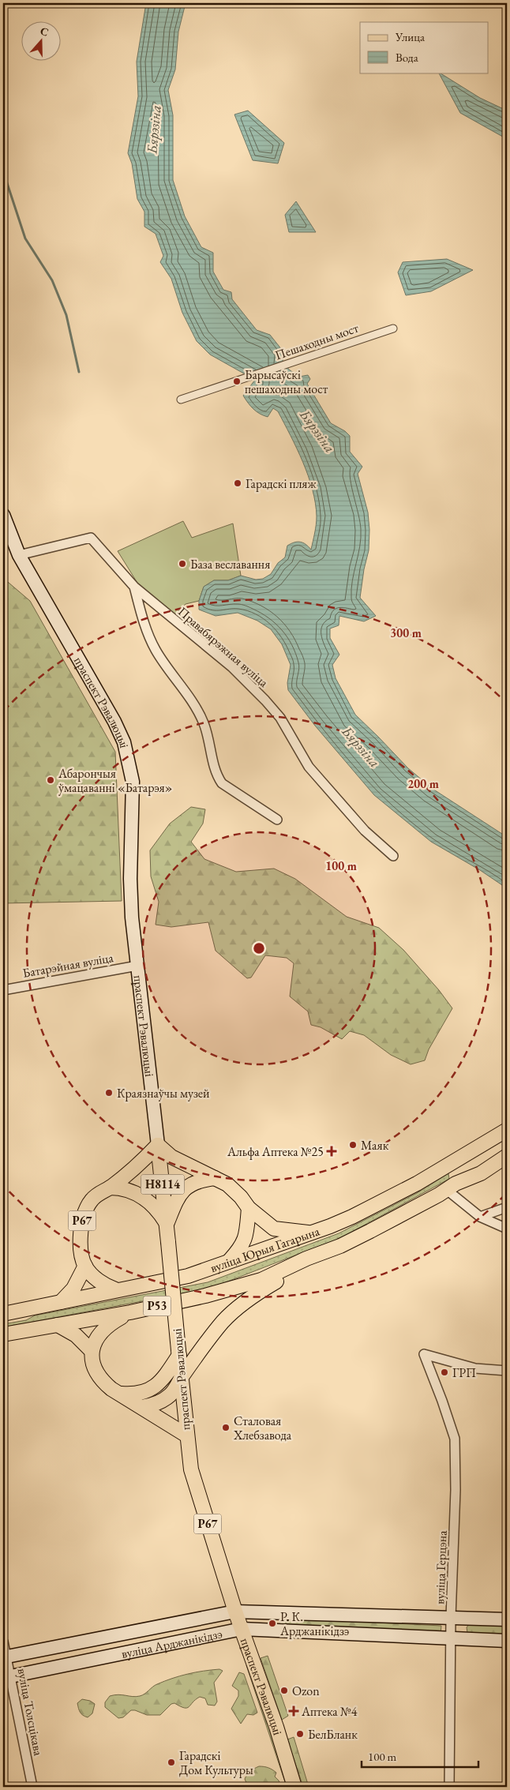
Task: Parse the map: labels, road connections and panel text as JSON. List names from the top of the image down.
{
  "streets": {
    "main road": [
      "праспект Рэвалюцыі",
      "Н8114",
      "Р67",
      "вуліца Юрыя Гагарына",
      "Р53",
      "вуліца Арджанікідзэ"
    ],
    "street": [
      "Пешаходны мост",
      "Правабярэжная вуліца",
      "Батарэйная вуліца",
      "вуліца Герцэна",
      "вуліца Толсцікава"
    ]
  },
  "crossings": [
    ["Правабярэжная вуліца", "праспект Рэвалюцыі"],
    ["праспект Рэвалюцыі", "Батарэйная вуліца"],
    ["праспект Рэвалюцыі", "Р67"],
    ["праспект Рэвалюцыі", "вуліца Арджанікідзэ"],
    ["вуліца Герцэна", "вуліца Арджанікідзэ"],
    ["вуліца Арджанікідзэ", "вуліца Толсцікава"]
  ],
  "water": ["Бярэзіна"],
  "places": {
    "other": [
      "Барысаўскі пешаходны мост",
      "Гарадскі пляж",
      "База веславання",
      "Абарончыя ўмацаванні «Батарэя»",
      "Краязнаўчы музей",
      "Маяк",
      "ГРП",
      "Сталовая Хлебзавода",
      "Р. К. Арджанікідзэ",
      "Ozon",
      "БелБланк",
      "Гарадскі Дом Культуры"
    ],
    "health": ["Альфа Аптека №25", "Аптека №4"]
  },
  "legend": ["Улица", "Вода"],
  "scale_bar": "100 m",
  "north": "top",
  "rings": ["300 m", "200 m", "100 m"]
}
